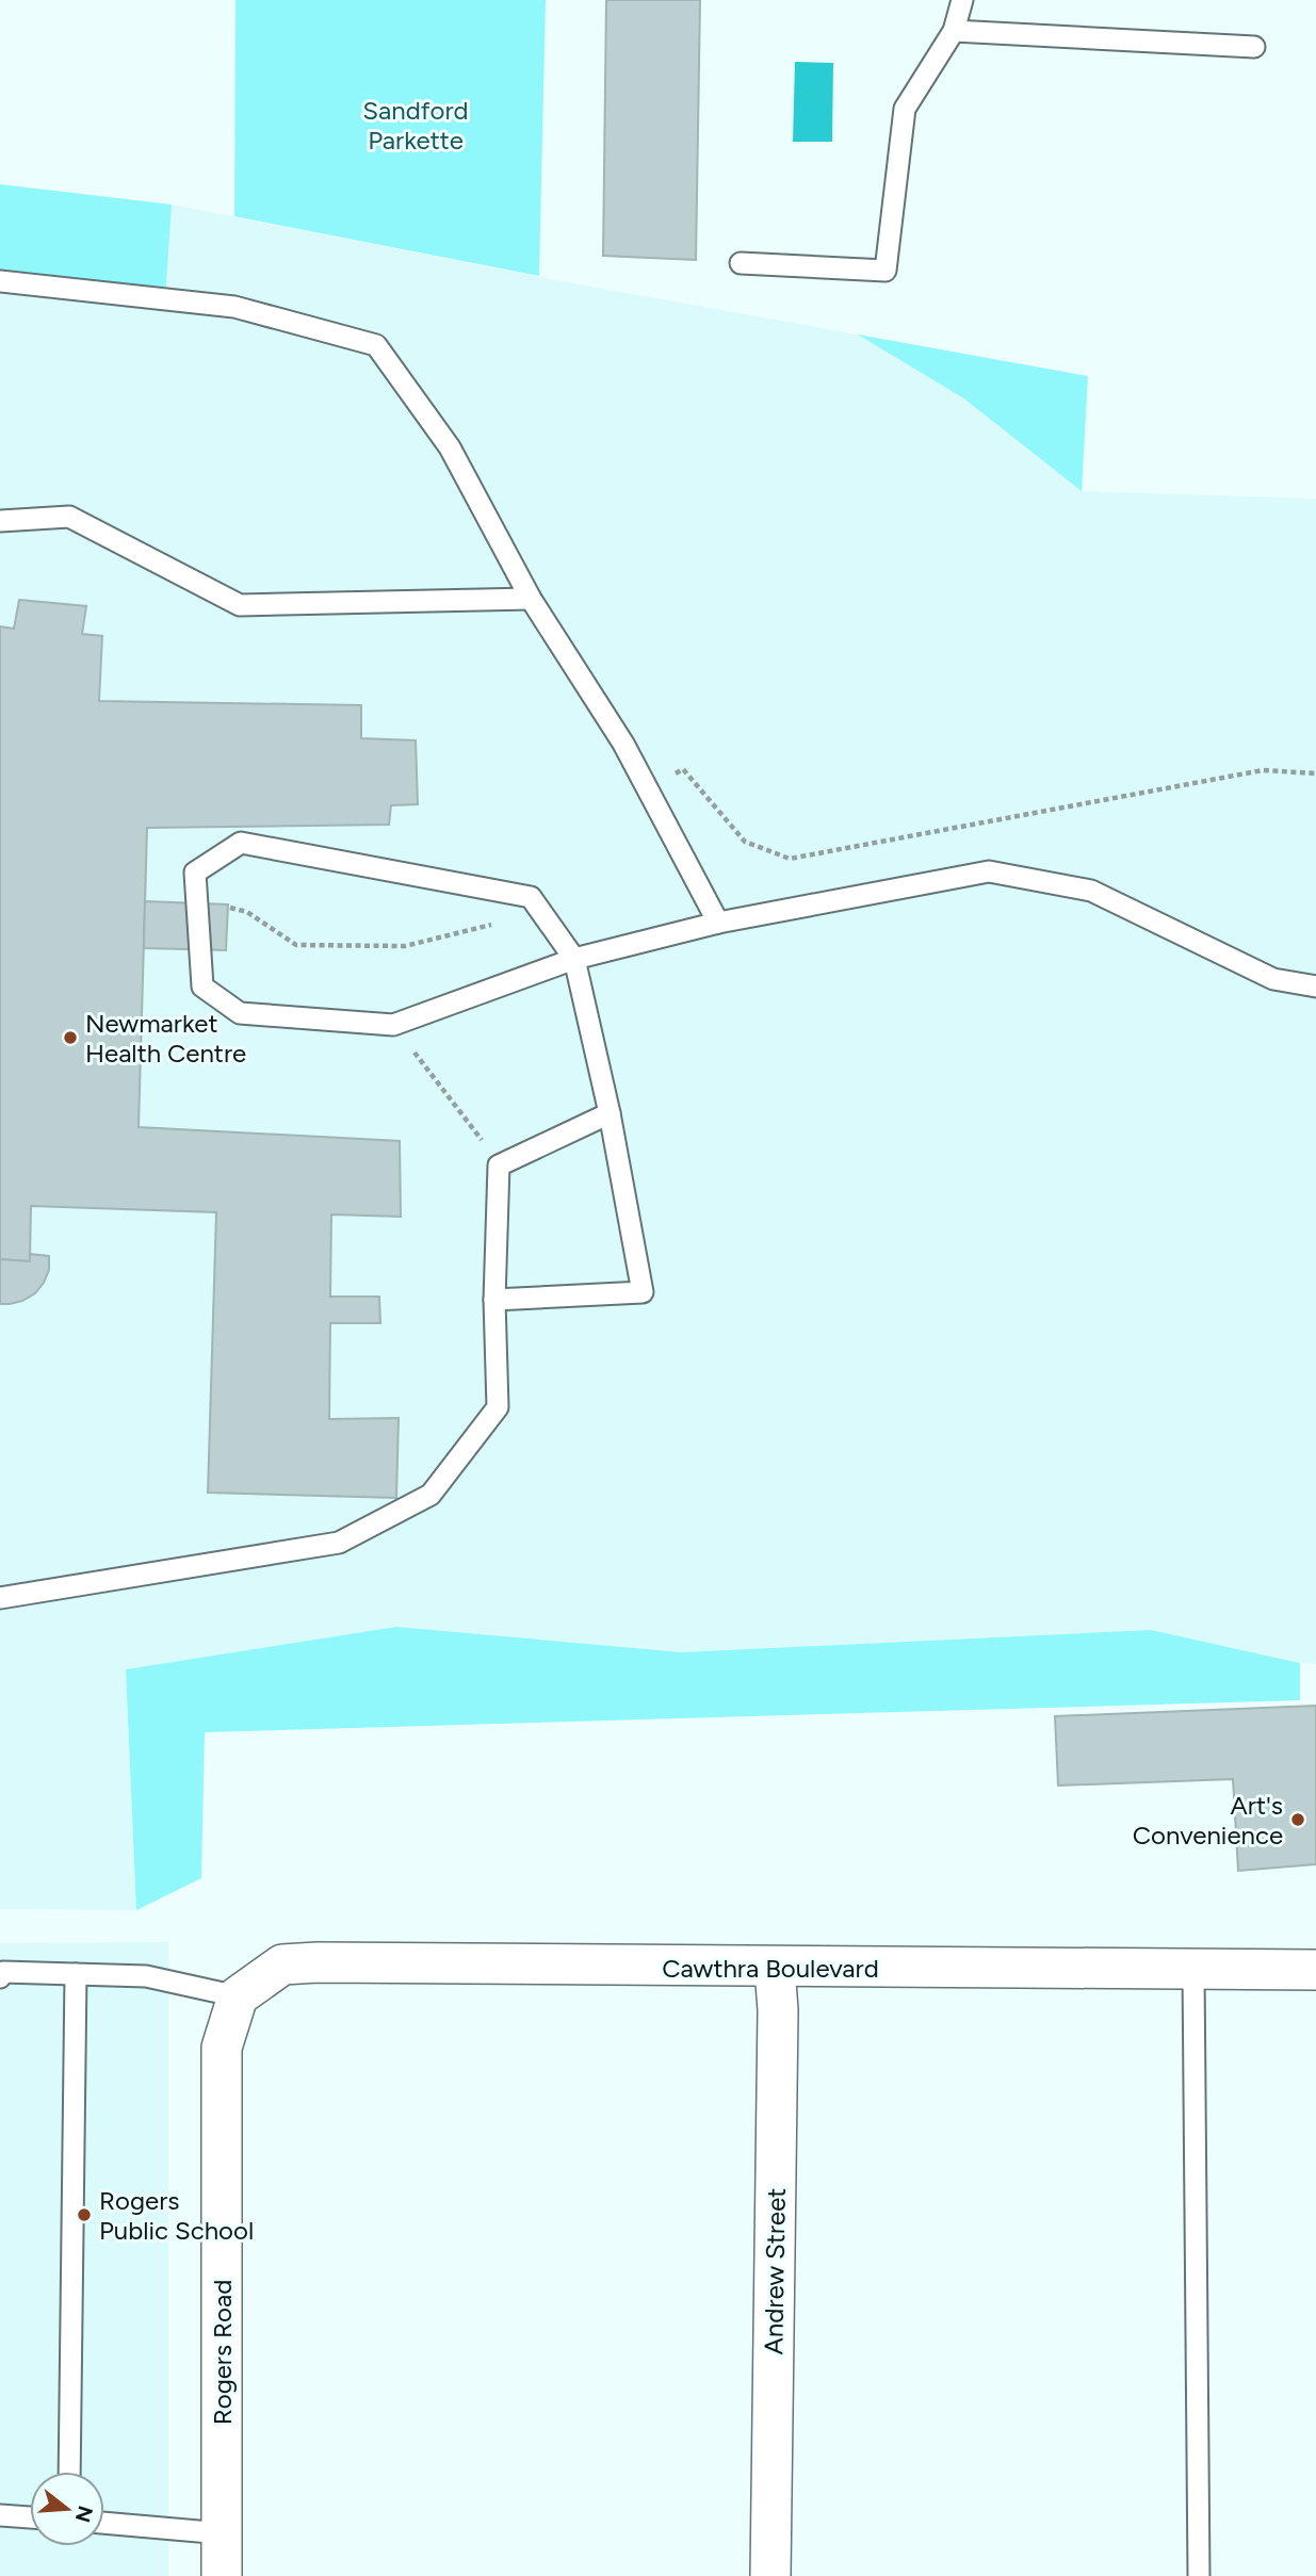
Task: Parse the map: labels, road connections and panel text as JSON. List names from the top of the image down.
{
  "streets": {
    "street": ["Cawthra Boulevard", "Andrew Street", "Rogers Road"]
  },
  "crossings": [
    ["Cawthra Boulevard", "Andrew Street"],
    ["Cawthra Boulevard", "Rogers Road"]
  ],
  "parks": ["Sandford Parkette"],
  "places": ["Newmarket Health Centre", "Art's Convenience", "Rogers Public School"],
  "north": "right"
}
